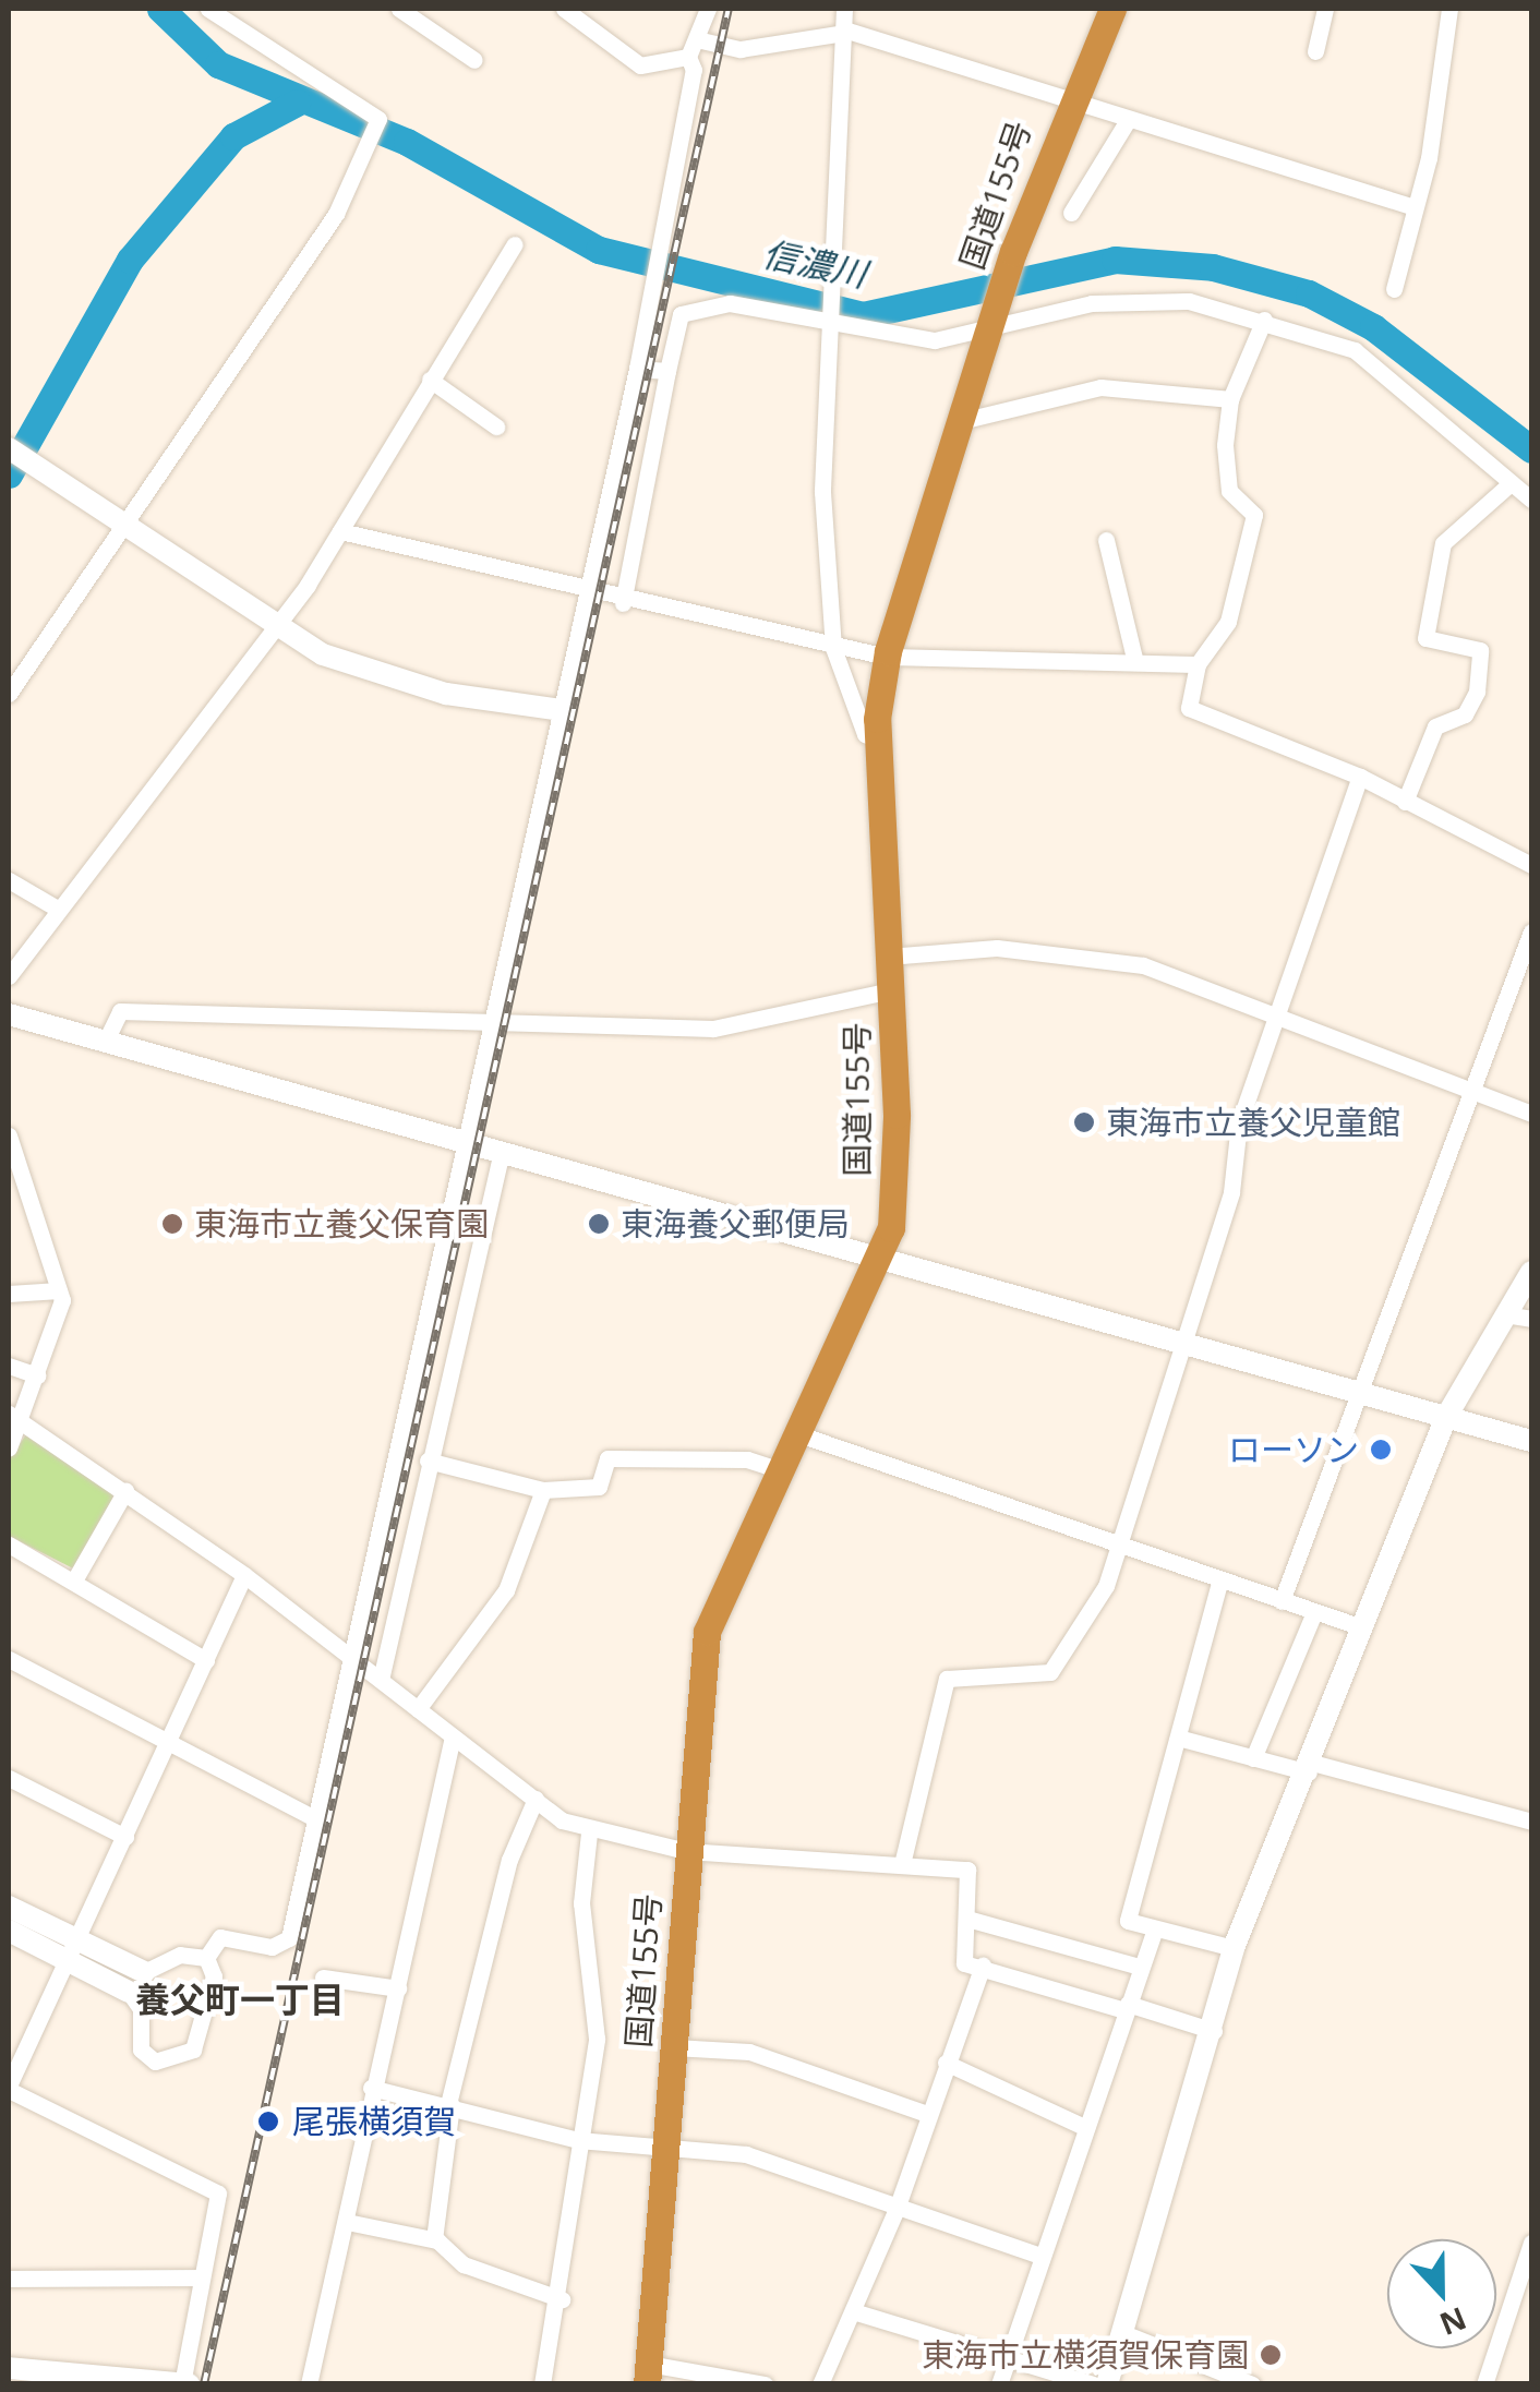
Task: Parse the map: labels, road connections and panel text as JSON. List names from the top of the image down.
{
  "streets": {
    "highway": ["国道155号"]
  },
  "districts": ["養父町一丁目"],
  "water": ["信濃川"],
  "places": [
    "東海市立養父児童館",
    "東海市立養父保育園",
    "東海養父郵便局",
    "ローソン",
    "尾張横須賀",
    "東海市立横須賀保育園"
  ],
  "north": "bottom"
}
